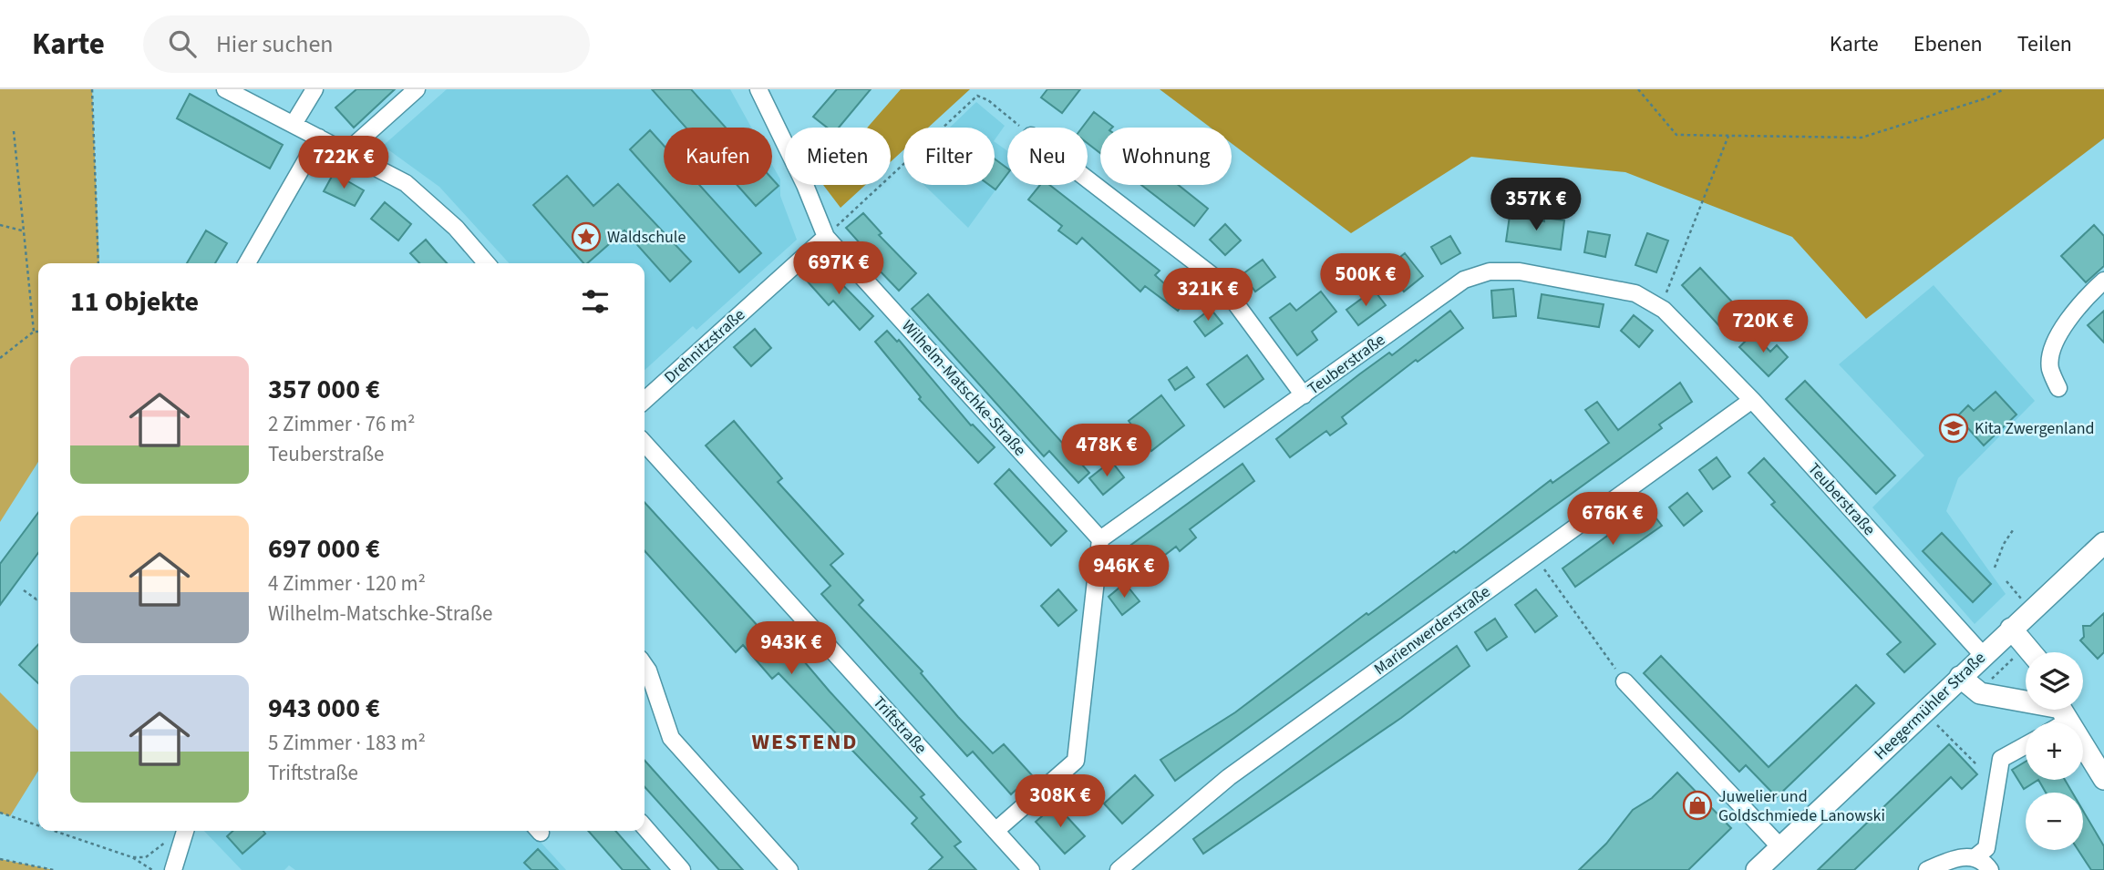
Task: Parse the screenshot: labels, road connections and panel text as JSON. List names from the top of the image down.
{
  "streets": {
    "main road": ["Heegermühler Straße"],
    "street": [
      "Drehnitzstraße",
      "Teuberstraße",
      "Wilhelm-Matschke-Straße",
      "Marienwerderstraße",
      "Triftstraße"
    ]
  },
  "crossings": [
    ["Drehnitzstraße", "Wilhelm-Matschke-Straße"],
    ["Teuberstraße", "Wilhelm-Matschke-Straße"],
    ["Teuberstraße", "Marienwerderstraße"],
    ["Teuberstraße", "Heegermühler Straße"]
  ],
  "districts": ["WESTEND"],
  "places": {
    "place": ["Waldschule"],
    "school or university": ["Kita Zwergenland"],
    "shop": ["Juwelier und Goldschmiede Lanowski"]
  },
  "page": {
    "header": "Karte",
    "search": "Hier suchen",
    "nav": ["Karte", "Ebenen", "Teilen"],
    "chip": [
      "Kaufen",
      "Mieten",
      "Filter",
      "Neu",
      "Wohnung"
    ],
    "price": [
      "722K €",
      "357K €",
      "697K €",
      "500K €",
      "321K €",
      "720K €",
      "478K €",
      "676K €",
      "946K €",
      "943K €",
      "308K €"
    ],
    "heading": "11 Objekte",
    "list": [
      {
        "name": "357 000 €",
        "note": "2 Zimmer · 76 m² · Teuberstraße"
      },
      {
        "name": "697 000 €",
        "note": "4 Zimmer · 120 m² · Wilhelm-Matschke-Straße"
      },
      {
        "name": "943 000 €",
        "note": "5 Zimmer · 183 m² · Triftstraße"
      }
    ],
    "map_buttons": ["+", "−"]
  }
}
